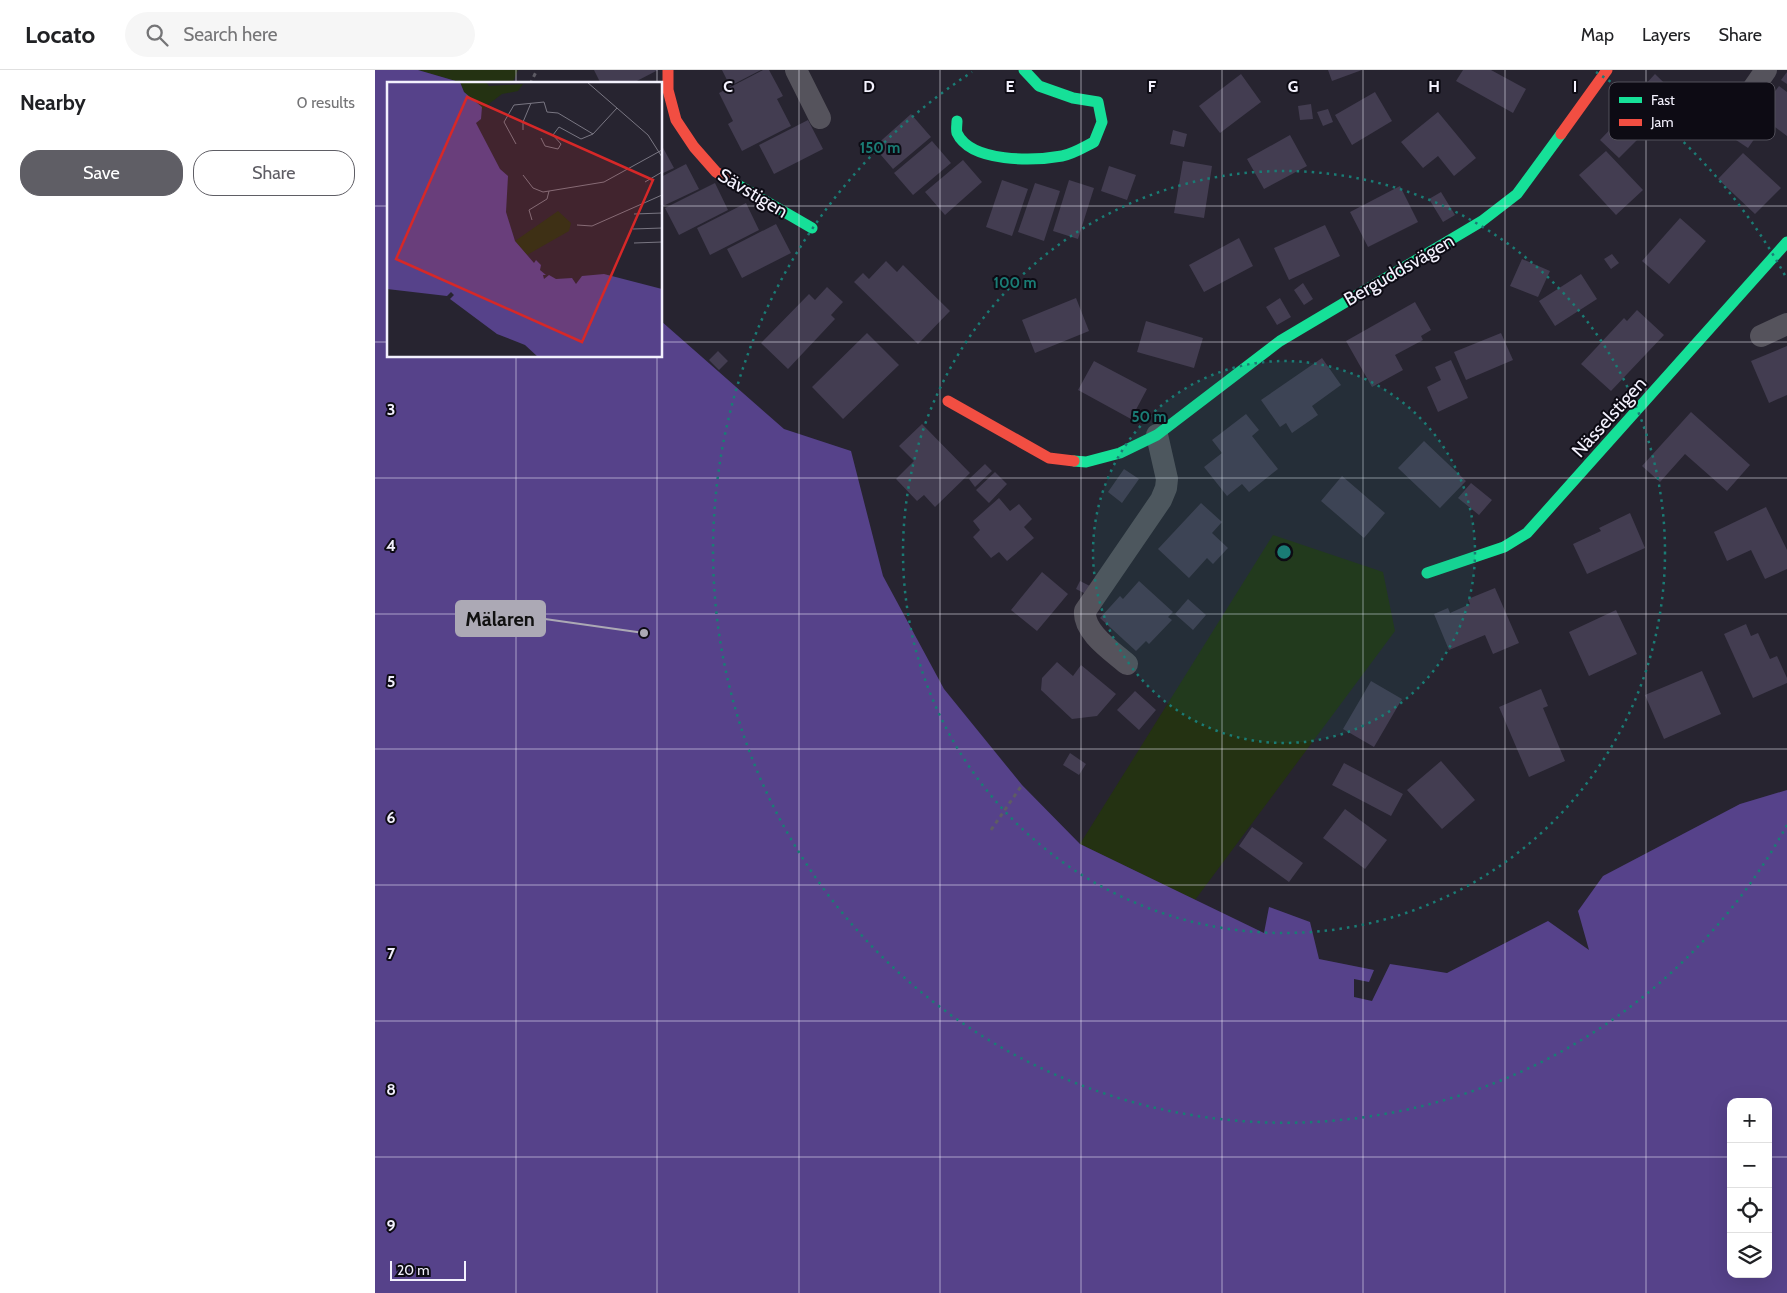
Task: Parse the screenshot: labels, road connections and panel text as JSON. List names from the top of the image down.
{
  "streets": {
    "street": ["Sävstigen", "Berguddsvägen", "Nässelstigen"]
  },
  "places": ["Mälaren"],
  "legend": ["Fast", "Jam"],
  "scale_bar": "20 m",
  "page": {
    "header": "Locato",
    "search": "Search here",
    "nav": ["Map", "Layers", "Share"],
    "heading": ["Nearby", "0 results"],
    "buttons": ["Save", "Share"],
    "map_buttons": ["+", "−"],
    "scale": "20 m"
  },
  "grid": {
    "columns": [
      "C",
      "D",
      "E",
      "F",
      "G",
      "H",
      "I"
    ],
    "rows": [
      "3",
      "4",
      "5",
      "6",
      "7",
      "8",
      "9"
    ]
  },
  "rings": ["150 m", "100 m", "50 m"]
}
